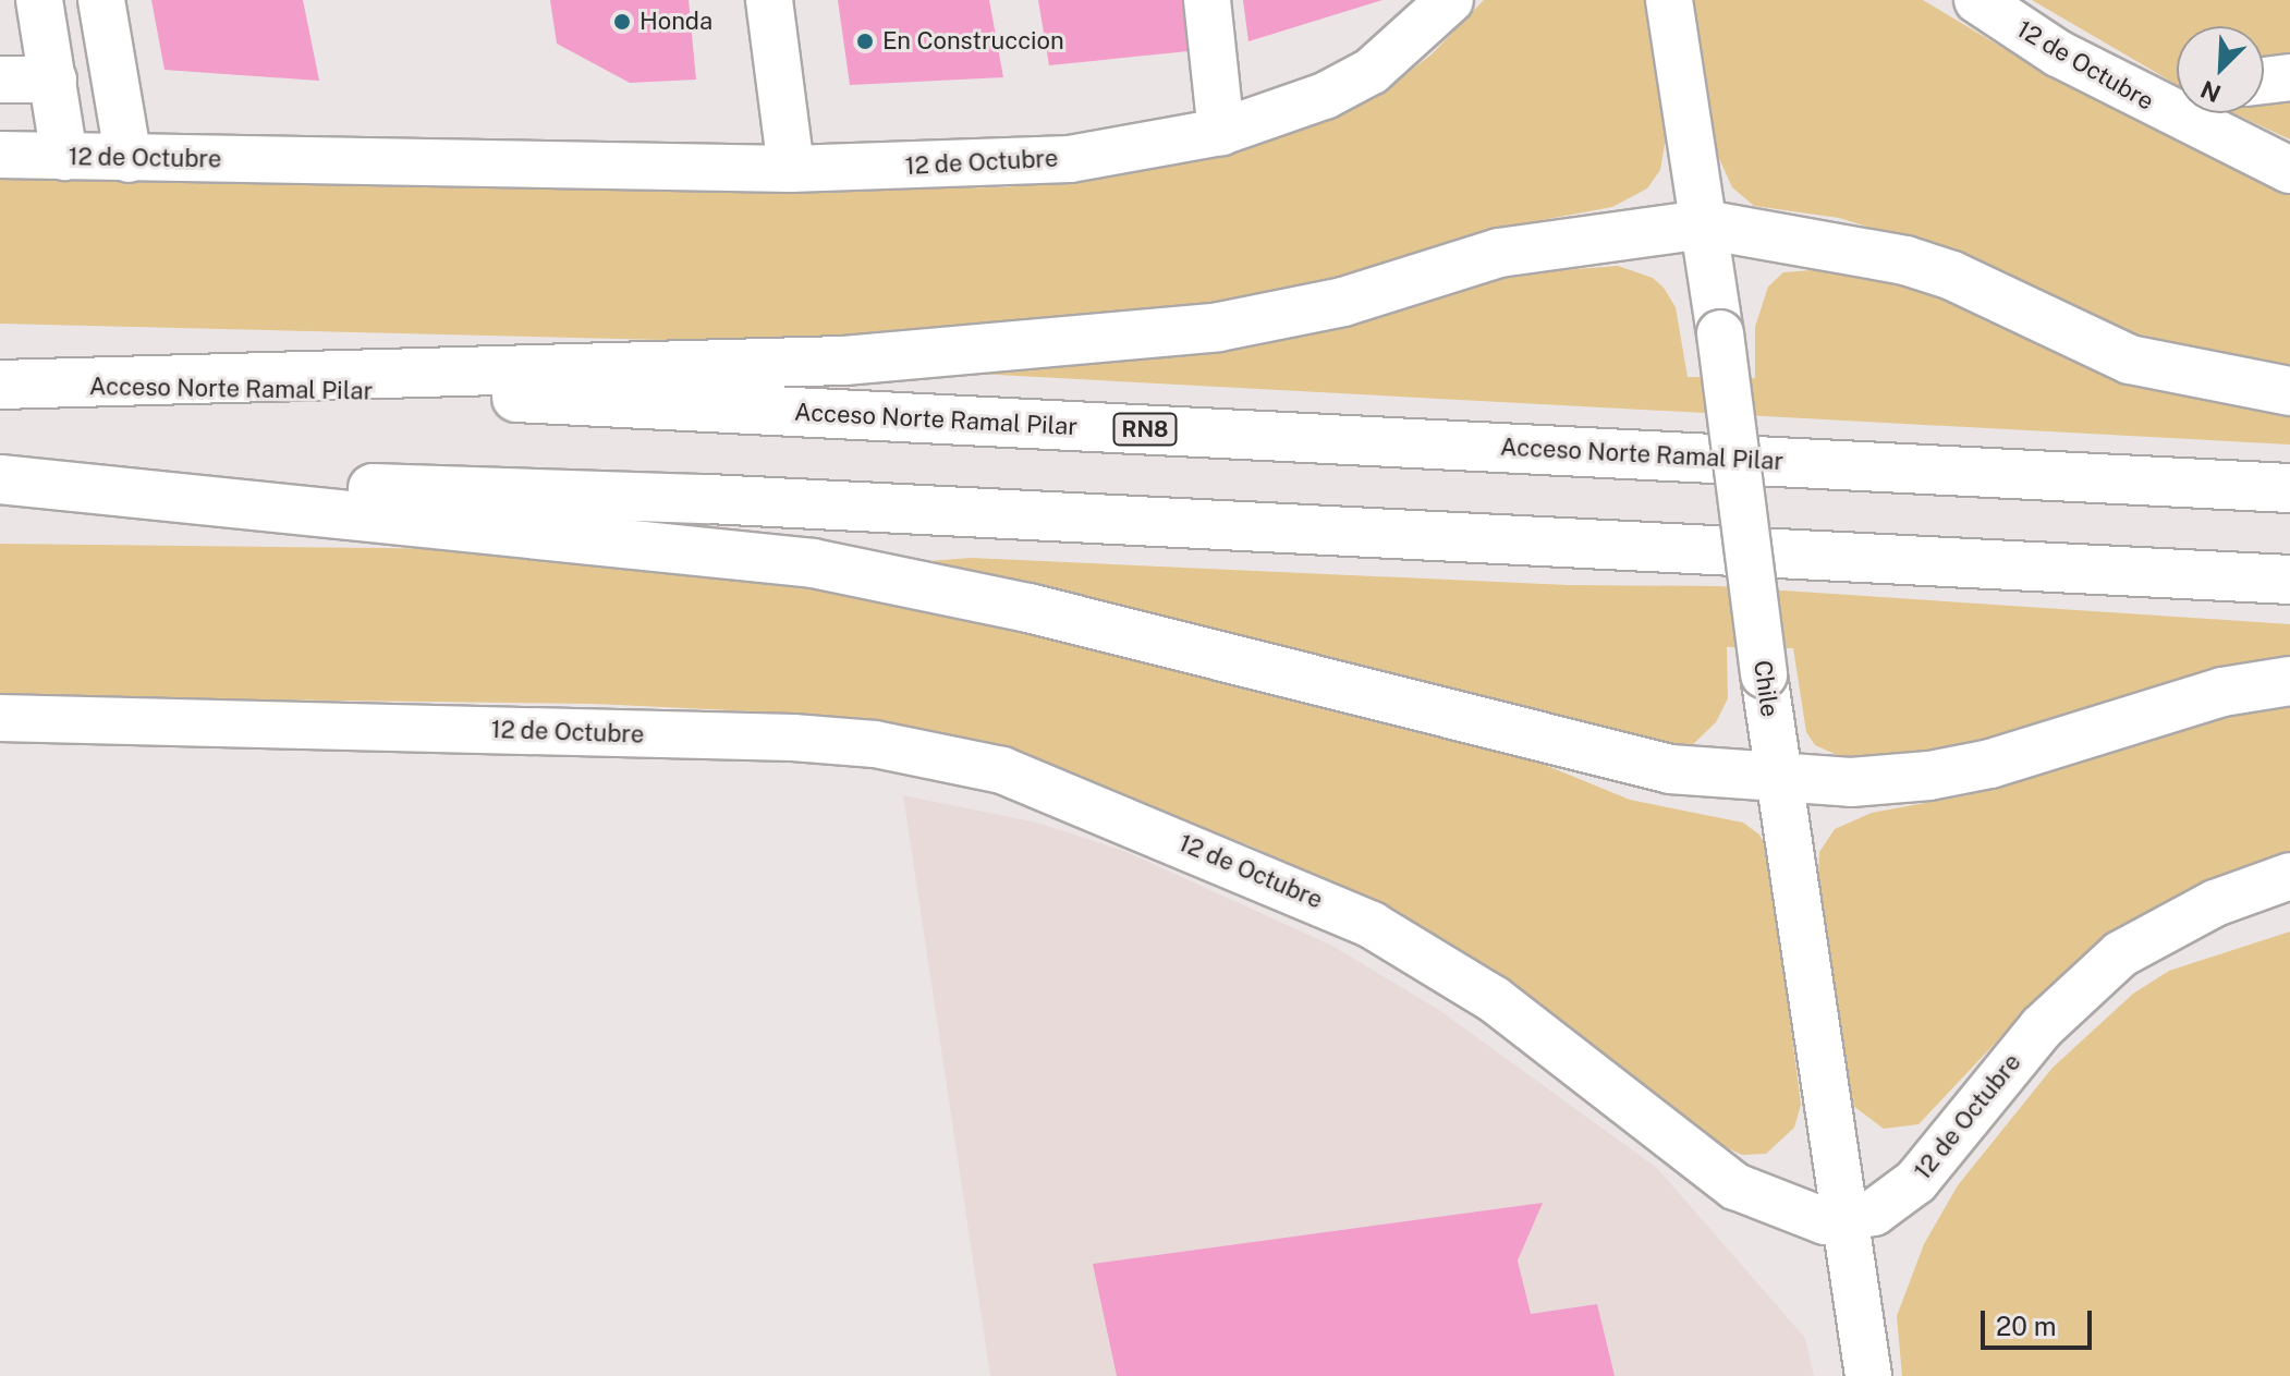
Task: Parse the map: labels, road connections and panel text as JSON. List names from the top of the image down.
{
  "streets": {
    "highway": ["Acceso Norte Ramal Pilar", "RN8"],
    "street": ["12 de Octubre", "Chile"]
  },
  "crossings": [
    ["12 de Octubre", "Chile"]
  ],
  "places": ["Honda", "En Construccion"],
  "scale_bar": "20 m",
  "north": "bottom left"
}
